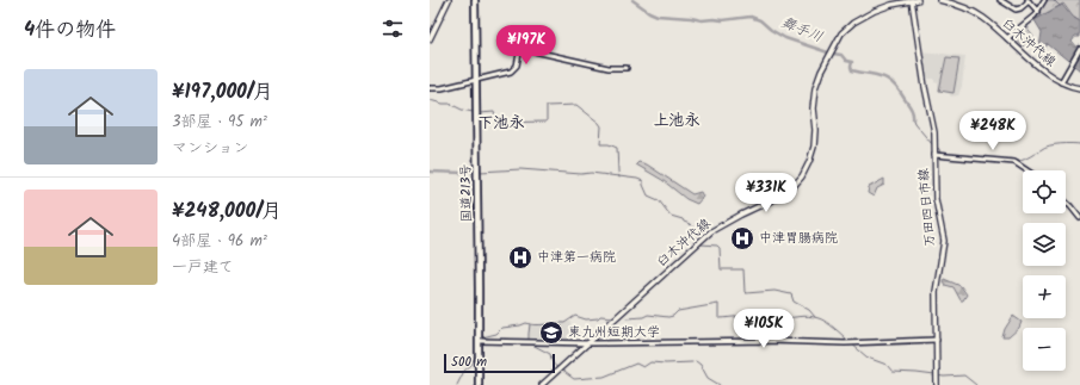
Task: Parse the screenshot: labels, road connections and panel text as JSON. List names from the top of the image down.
{
  "streets": {
    "highway": ["国道213号"],
    "main road": ["臼木沖代線", "万田四日市線"]
  },
  "crossings": [
    ["臼木沖代線", "万田四日市線"]
  ],
  "districts": ["上池永", "下池永"],
  "water": ["舞手川"],
  "places": {
    "hospital": ["中津胃腸病院", "中津第一病院"],
    "school or university": ["東九州短期大学"]
  },
  "scale_bar": "500 m",
  "page": {
    "heading": "4件の物件",
    "price": [
      "¥197K",
      "¥248K",
      "¥331K",
      "¥105K"
    ],
    "list": [
      {
        "name": "¥197,000/月",
        "note": "3部屋 · 95 m² · マンション"
      },
      {
        "name": "¥248,000/月",
        "note": "4部屋 · 96 m² · 一戸建て"
      }
    ],
    "map_buttons": ["+", "−"],
    "scale": "500 m"
  }
}
